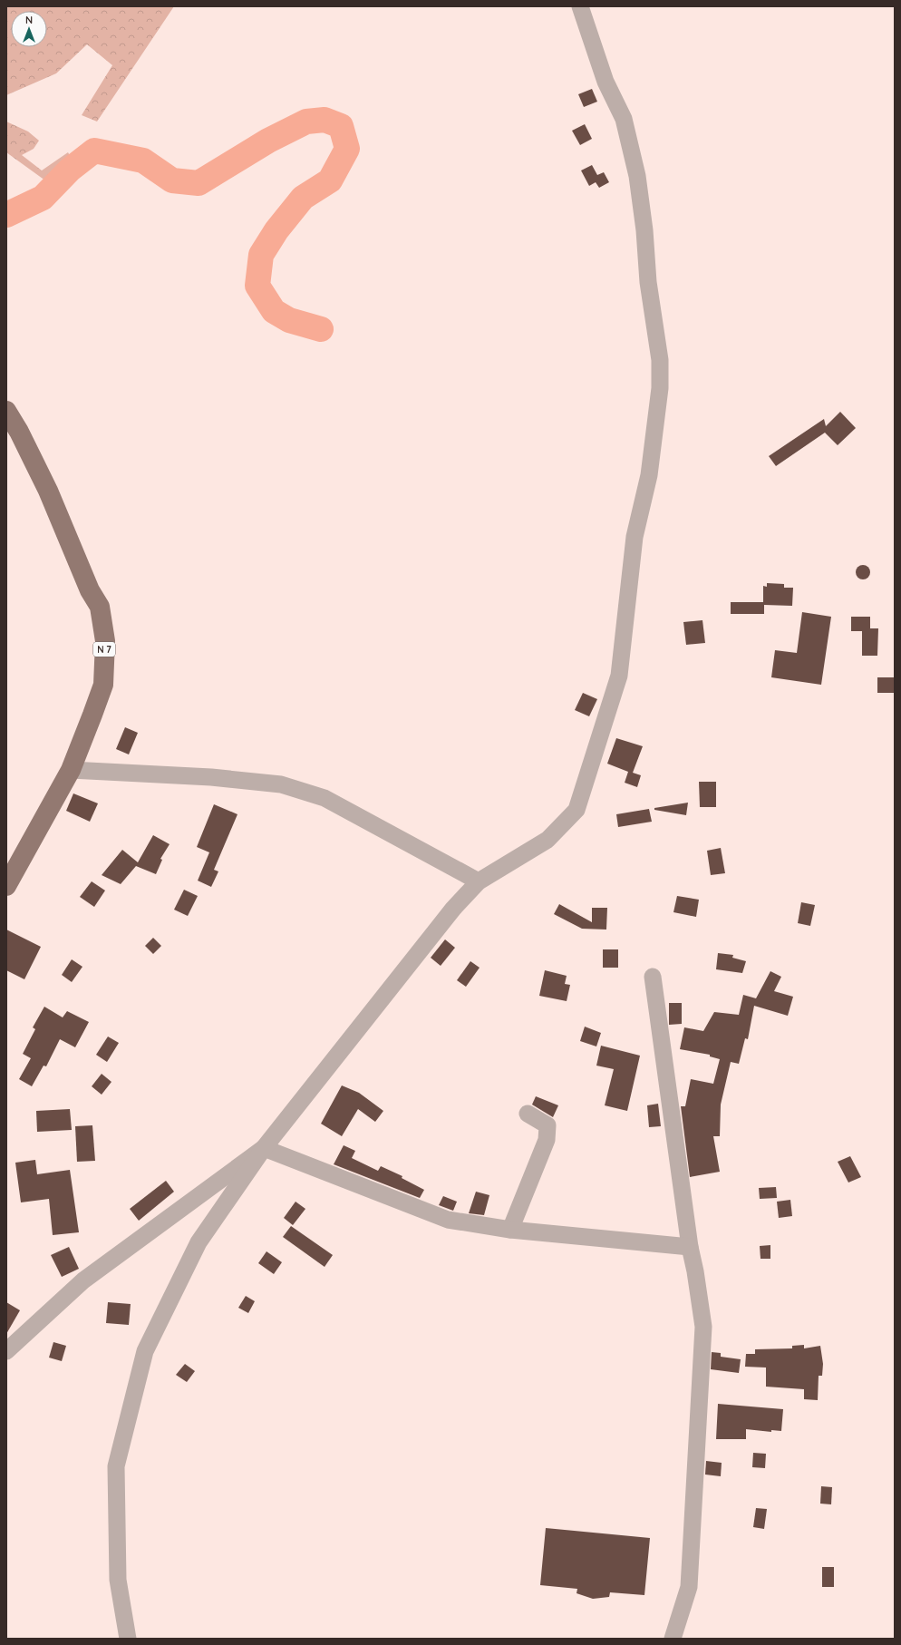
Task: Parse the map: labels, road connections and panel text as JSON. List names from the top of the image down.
{
  "streets": {
    "main road": ["N 7"]
  },
  "north": "top"
}
